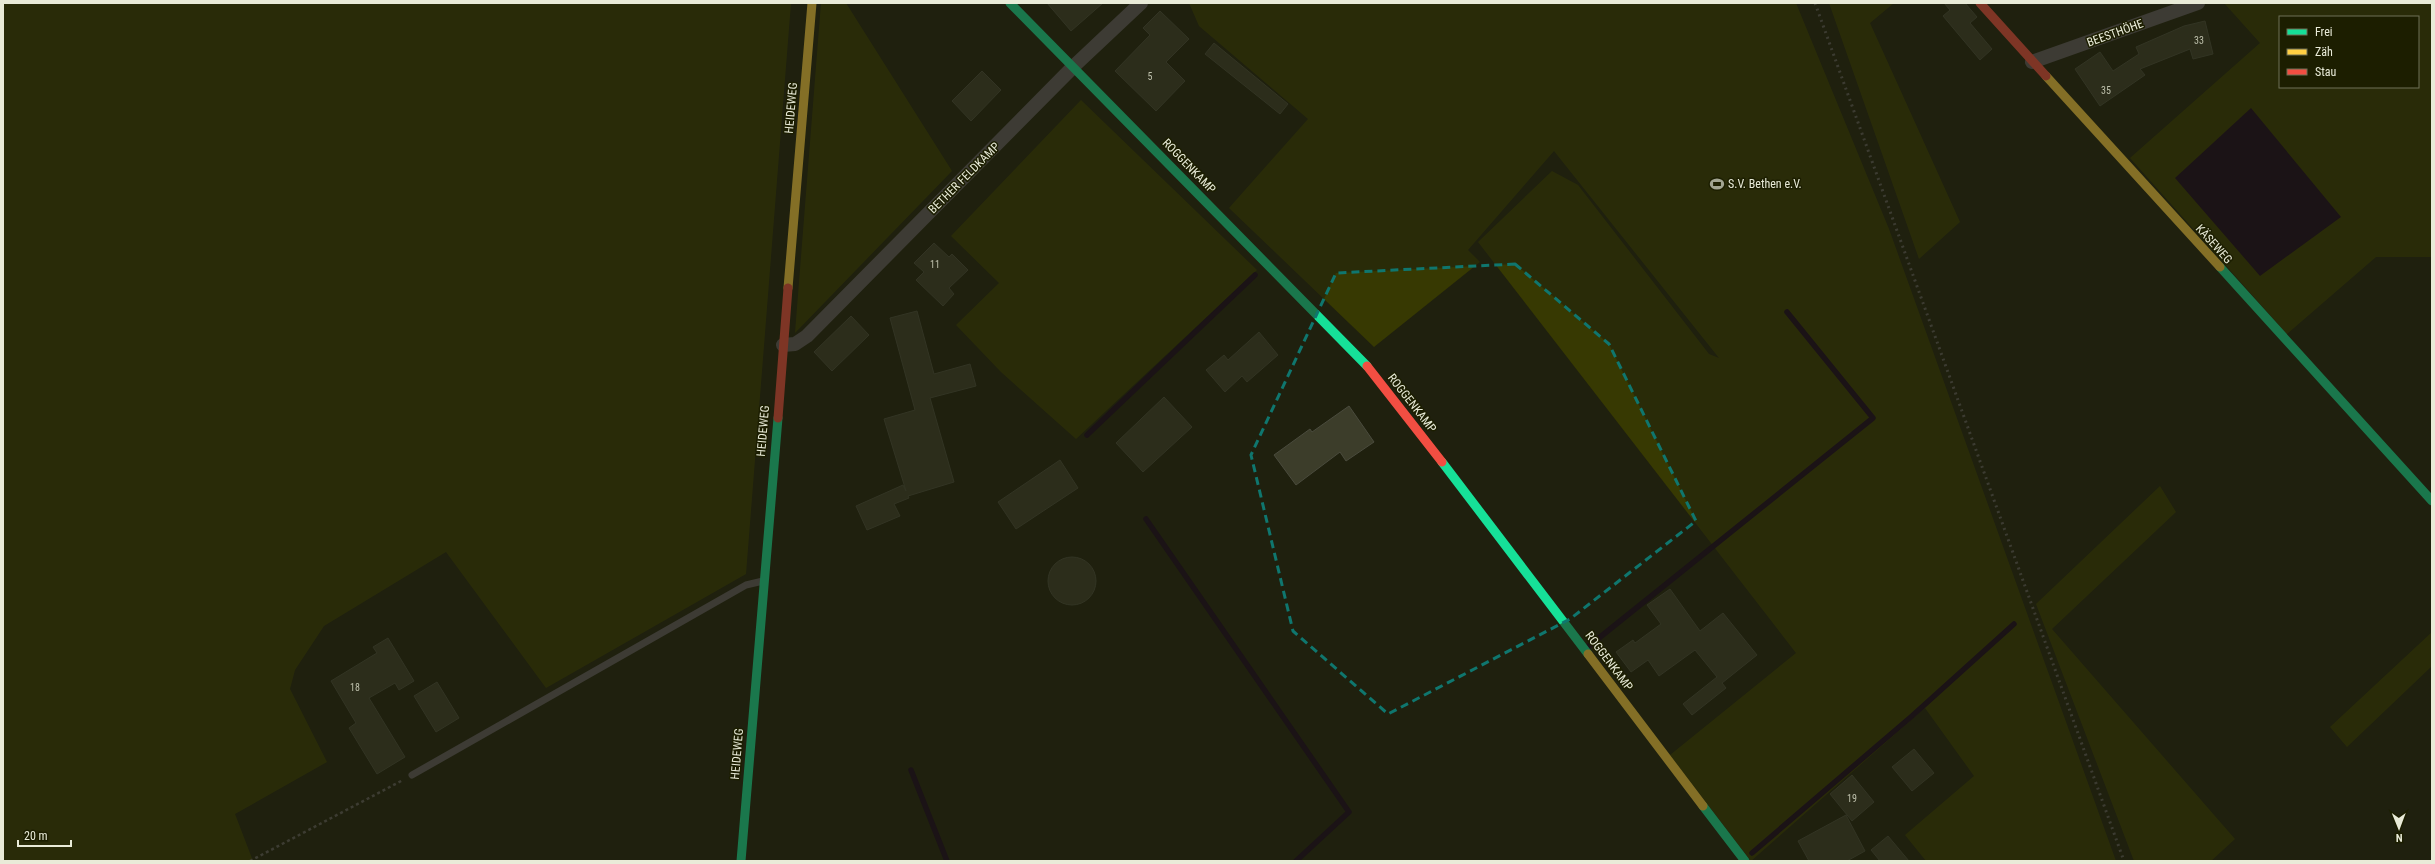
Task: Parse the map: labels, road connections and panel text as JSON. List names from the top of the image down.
{
  "streets": {
    "street": [
      "BEESTHÖHE",
      "HEIDEWEG",
      "ROGGENKAMP",
      "BETHER FELDKAMP",
      "KÄSEWEG"
    ]
  },
  "crossings": [
    ["BEESTHÖHE", "KÄSEWEG"],
    ["HEIDEWEG", "BETHER FELDKAMP"],
    ["ROGGENKAMP", "BETHER FELDKAMP"]
  ],
  "places": {
    "sports": ["S.V. Bethen e.V."]
  },
  "house_numbers": [
    "33",
    "5",
    "35",
    "11",
    "18",
    "19"
  ],
  "legend": ["Frei", "Zäh", "Stau"],
  "scale_bar": "20 m",
  "north": "bottom"
}
